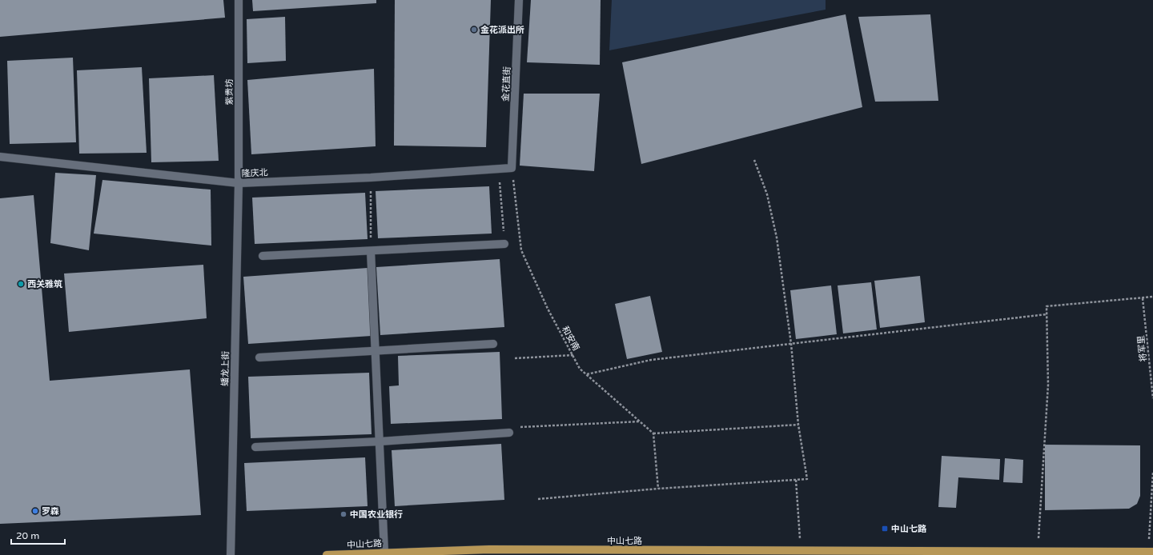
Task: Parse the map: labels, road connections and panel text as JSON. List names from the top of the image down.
{
  "streets": {
    "main road": ["中山七路"],
    "street": [
      "金花直街",
      "紫贵坊",
      "隆庆北",
      "蟠龙上街"
    ],
    "path": ["和安南", "将军里"]
  },
  "crossings": [
    ["金花直街", "隆庆北"],
    ["金花直街", "和安南"],
    ["紫贵坊", "隆庆北"],
    ["紫贵坊", "蟠龙上街"],
    ["隆庆北", "和安南"],
    ["隆庆北", "蟠龙上街"]
  ],
  "places": {
    "other": [
      "金花派出所",
      "西关雅筑",
      "罗森",
      "中国农业银行"
    ],
    "transit": ["中山七路"]
  },
  "scale_bar": "20 m"
}
